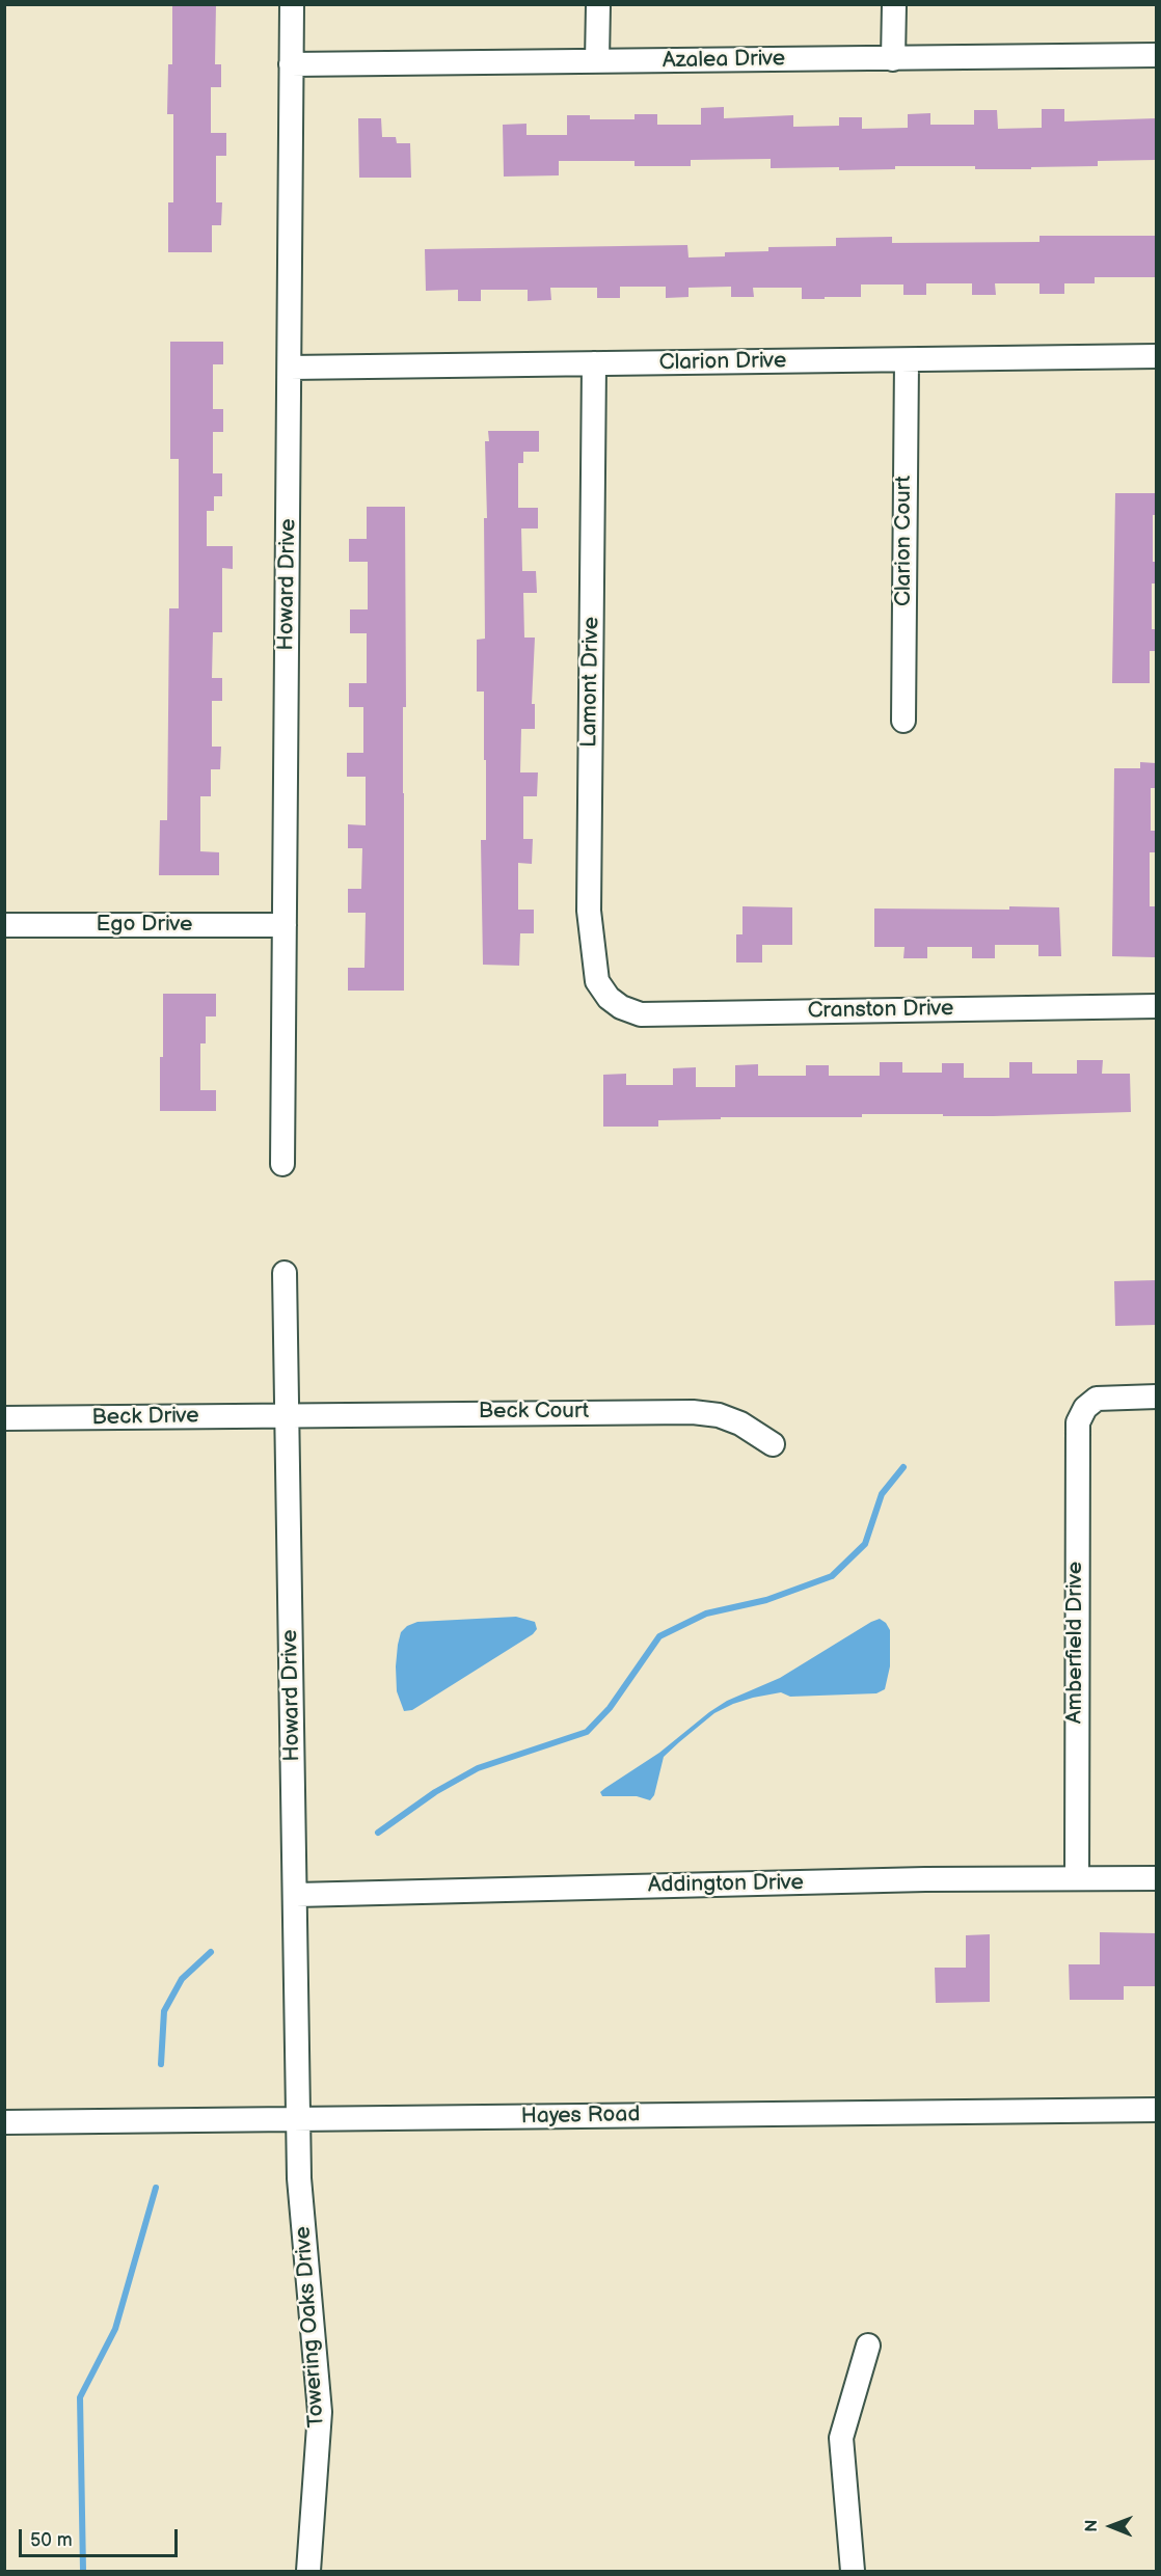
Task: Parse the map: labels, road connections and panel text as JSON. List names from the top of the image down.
{
  "streets": {
    "street": [
      "Azalea Drive",
      "Clarion Drive",
      "Clarion Court",
      "Howard Drive",
      "Lamont Drive",
      "Ego Drive",
      "Cranston Drive",
      "Beck Court",
      "Beck Drive",
      "Amberfield Drive",
      "Addington Drive",
      "Hayes Road",
      "Towering Oaks Drive"
    ]
  },
  "crossings": [
    ["Azalea Drive", "Howard Drive"],
    ["Clarion Drive", "Clarion Court"],
    ["Clarion Drive", "Howard Drive"],
    ["Clarion Drive", "Lamont Drive"],
    ["Howard Drive", "Ego Drive"],
    ["Howard Drive", "Beck Court"],
    ["Howard Drive", "Beck Drive"],
    ["Howard Drive", "Addington Drive"],
    ["Howard Drive", "Hayes Road"],
    ["Howard Drive", "Towering Oaks Drive"],
    ["Lamont Drive", "Cranston Drive"],
    ["Beck Court", "Beck Drive"],
    ["Amberfield Drive", "Addington Drive"],
    ["Hayes Road", "Towering Oaks Drive"]
  ],
  "scale_bar": "50 m",
  "north": "left"
}
